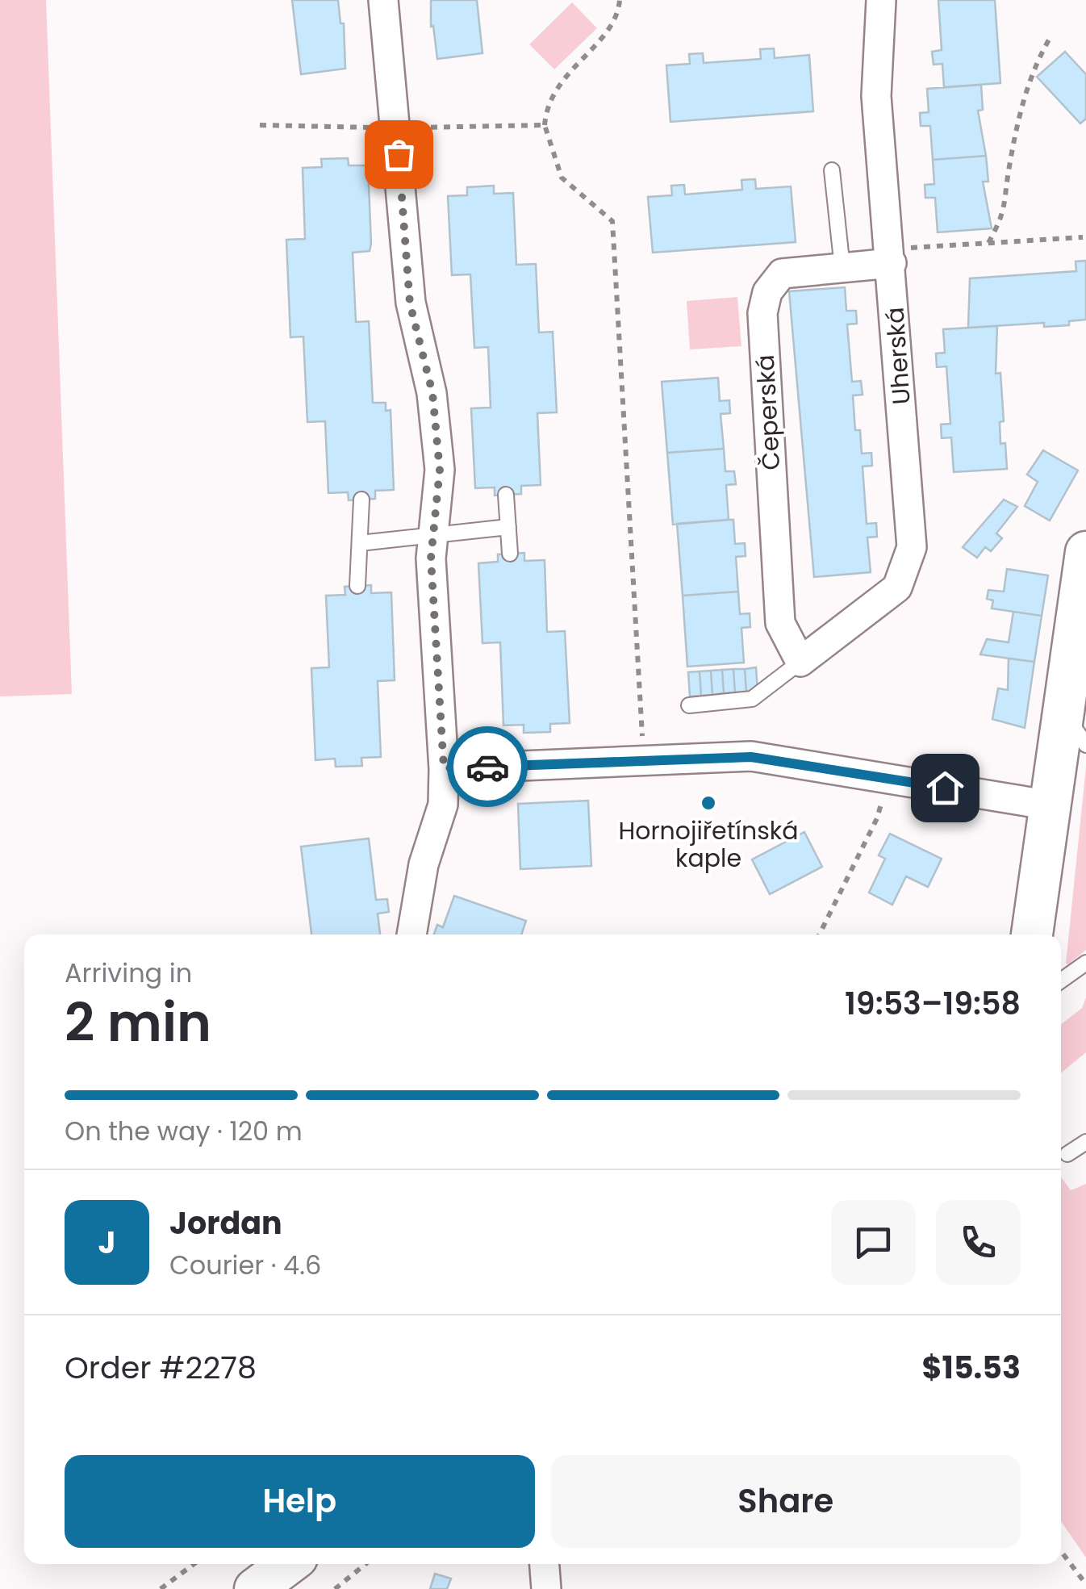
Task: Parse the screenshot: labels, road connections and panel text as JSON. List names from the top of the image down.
{
  "streets": {
    "street": ["Uherská", "Čeperská"]
  },
  "crossings": [
    ["Uherská", "Čeperská"]
  ],
  "places": ["Hornojiřetínská kaple"],
  "page": {
    "heading": ["2 min", "Arriving in", "19:53–19:58"],
    "panel": [
      "Jordan",
      "Courier · 4.6",
      "Order #2278",
      "$15.53"
    ],
    "bar": "On the way · 120 m",
    "round": "J",
    "buttons": ["Help", "Share"]
  }
}
